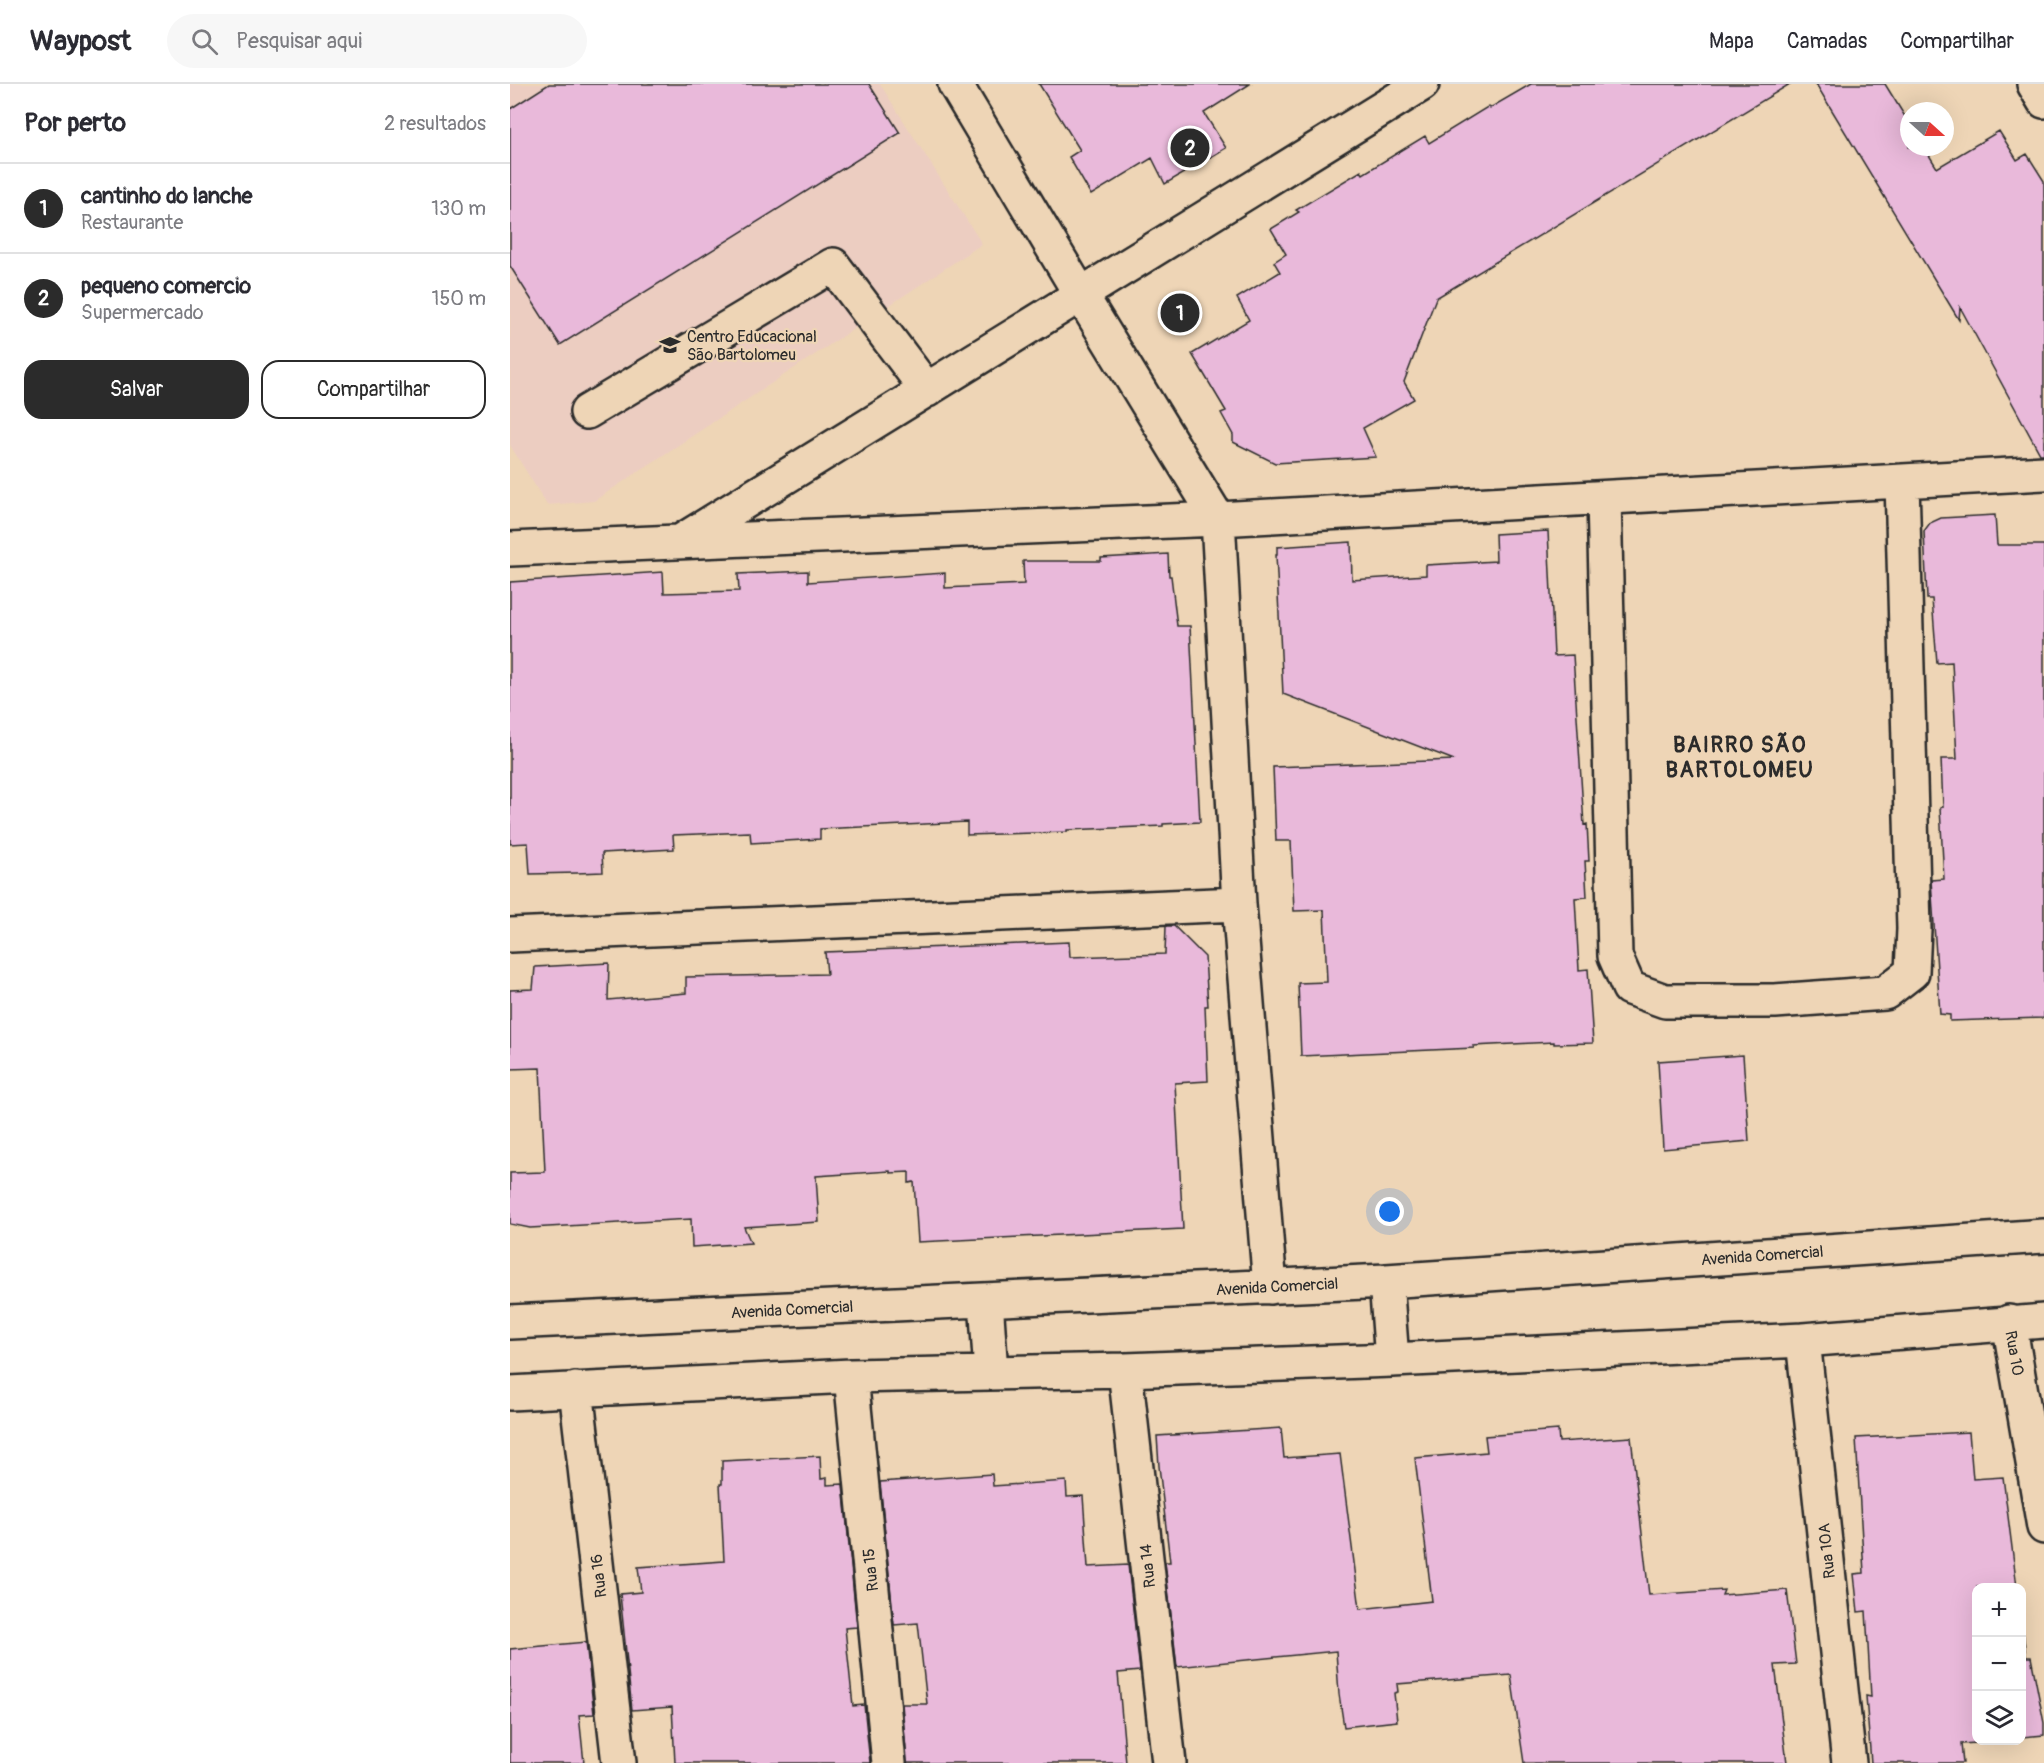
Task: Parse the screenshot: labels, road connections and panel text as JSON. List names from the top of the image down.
{
  "streets": {
    "street": [
      "Avenida Comercial",
      "Rua 10",
      "Rua 10A",
      "Rua 14",
      "Rua 15",
      "Rua 16"
    ]
  },
  "districts": ["BAIRRO SÃO BARTOLOMEU"],
  "places": {
    "school or university": ["Centro Educacional São Bartolomeu"]
  },
  "north": "right",
  "page": {
    "header": "Waypost",
    "search": "Pesquisar aqui",
    "nav": ["Mapa", "Camadas", "Compartilhar"],
    "heading": ["Por perto", "2 resultados"],
    "pins": ["2", "1"],
    "list": [
      {
        "mark": "1",
        "name": "cantinho do lanche",
        "note": "Restaurante",
        "value": "130 m"
      },
      {
        "mark": "2",
        "name": "pequeno comercio",
        "note": "Supermercado",
        "value": "150 m"
      }
    ],
    "buttons": ["Salvar", "Compartilhar"],
    "map_buttons": ["+", "−"]
  }
}
